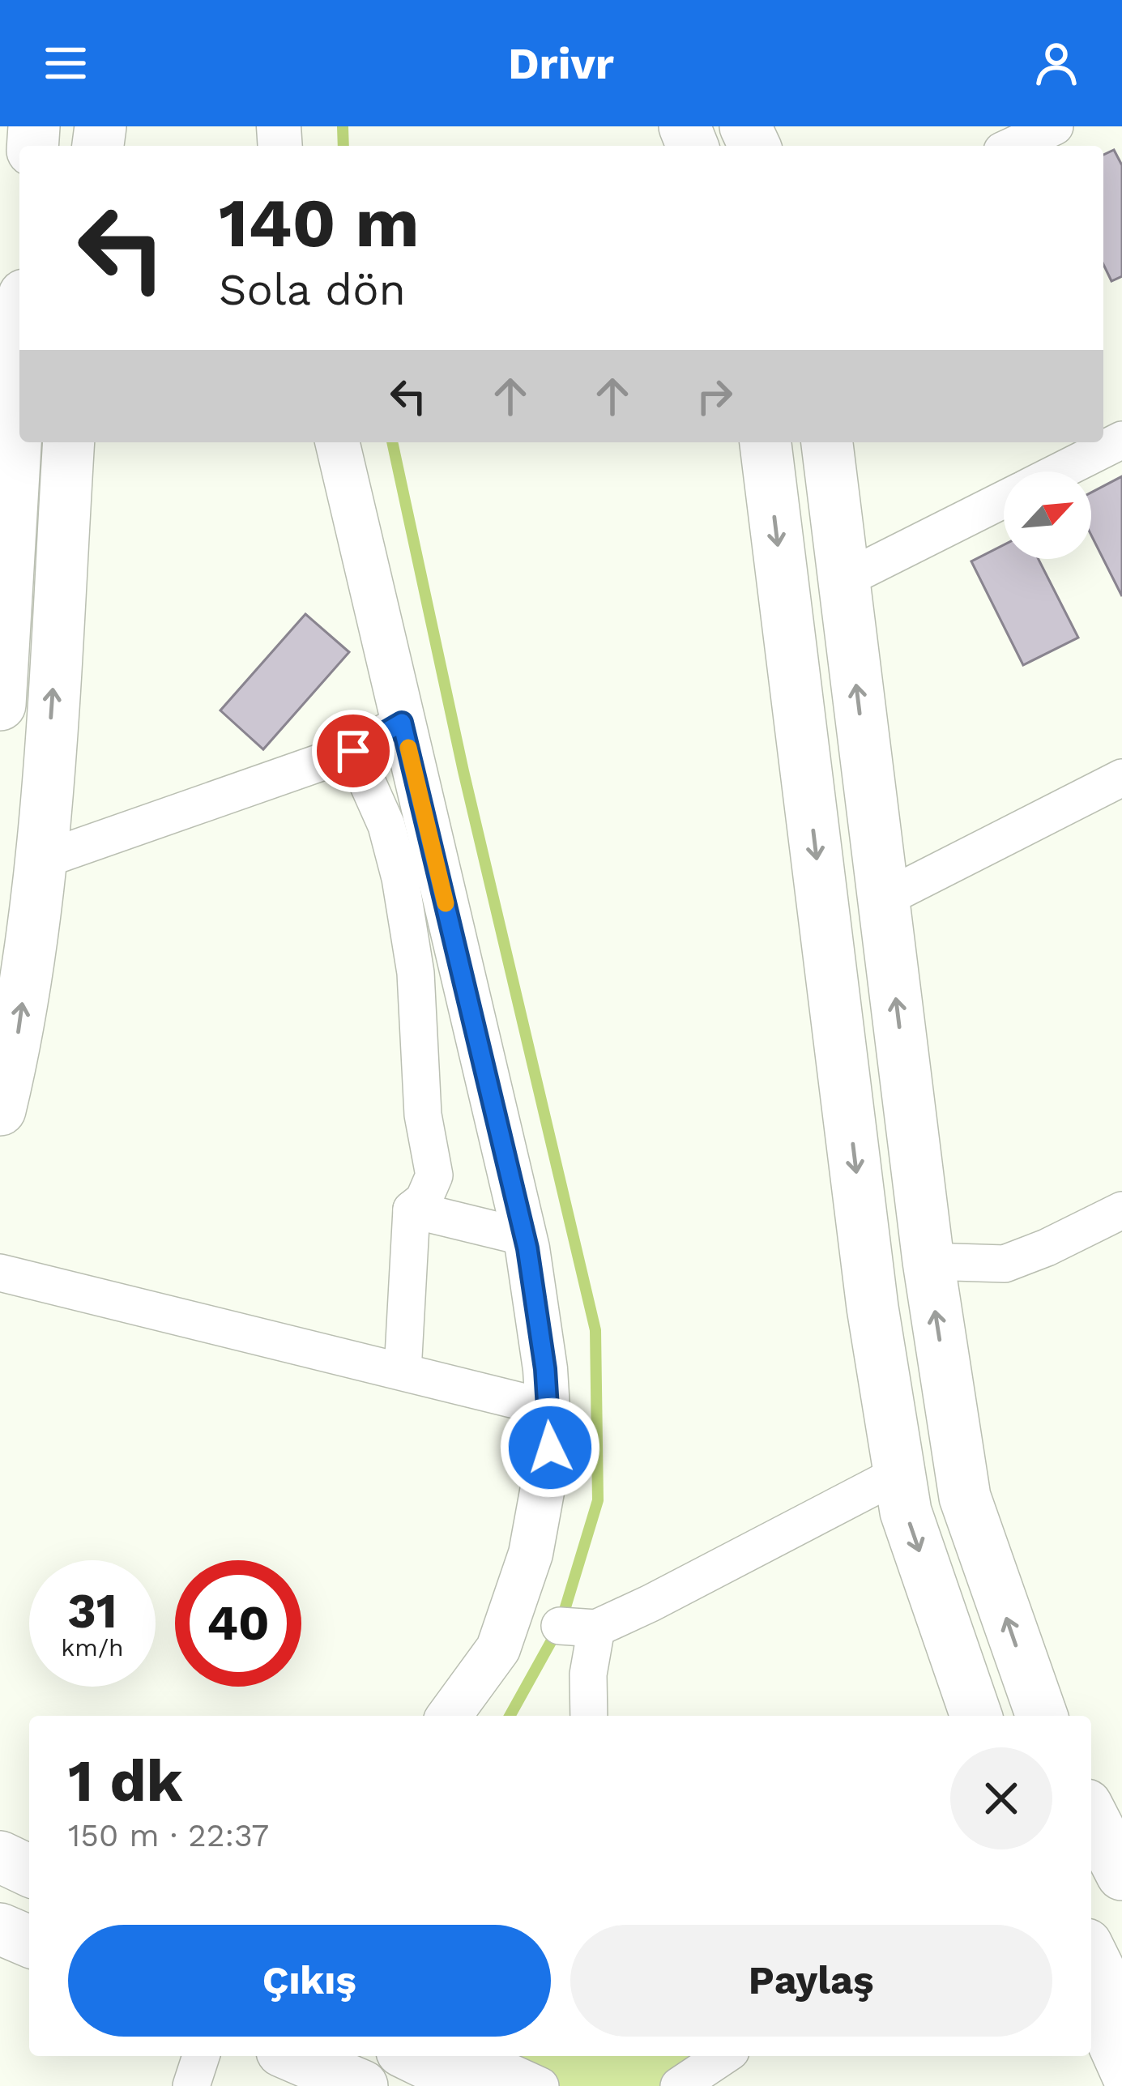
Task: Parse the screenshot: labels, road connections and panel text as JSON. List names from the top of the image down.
{
  "north": "top right",
  "page": {
    "header": "Drivr",
    "turn": ["140 m", "Sola dön"],
    "speed": "31 km/h",
    "limit": "40",
    "heading": ["1 dk", "150 m · 22:37"],
    "buttons": ["Çıkış", "Paylaş"]
  }
}
